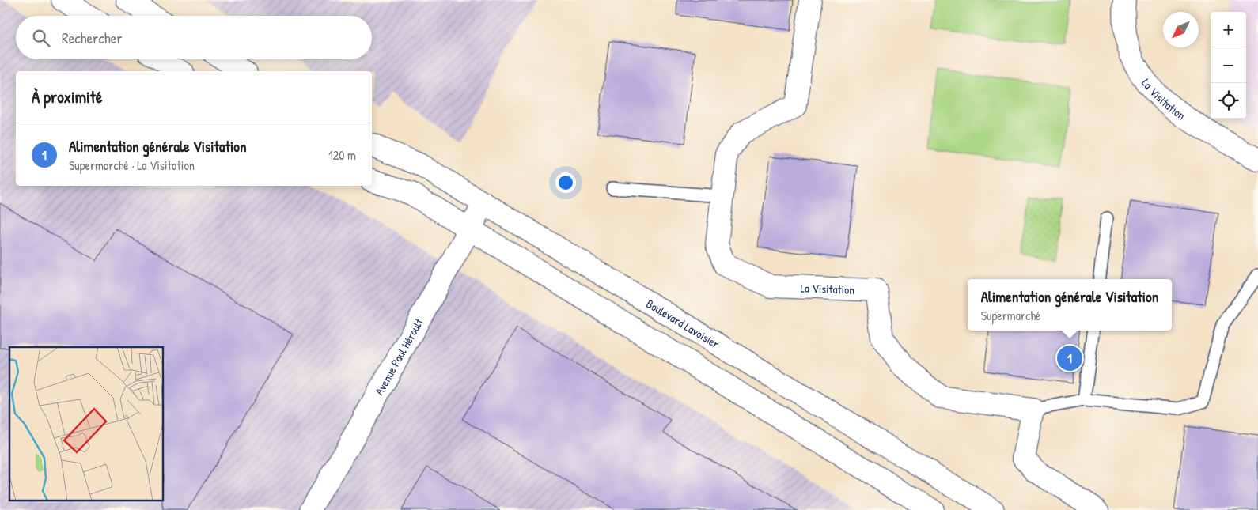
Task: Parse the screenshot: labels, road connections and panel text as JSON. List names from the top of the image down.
{
  "streets": {
    "street": ["La Visitation", "Boulevard Lavoisier", "Avenue Paul Héroult"]
  },
  "crossings": [
    ["Boulevard Lavoisier", "Avenue Paul Héroult"]
  ],
  "north": "bottom left",
  "page": {
    "map_buttons": ["+", "−"],
    "search": "Rechercher",
    "heading": "À proximité",
    "list": [
      {
        "mark": "1",
        "name": "Alimentation générale Visitation",
        "note": "Supermarché · La Visitation",
        "value": "120 m"
      }
    ],
    "popup": ["Alimentation générale Visitation", "Supermarché"],
    "pins": "1"
  }
}
